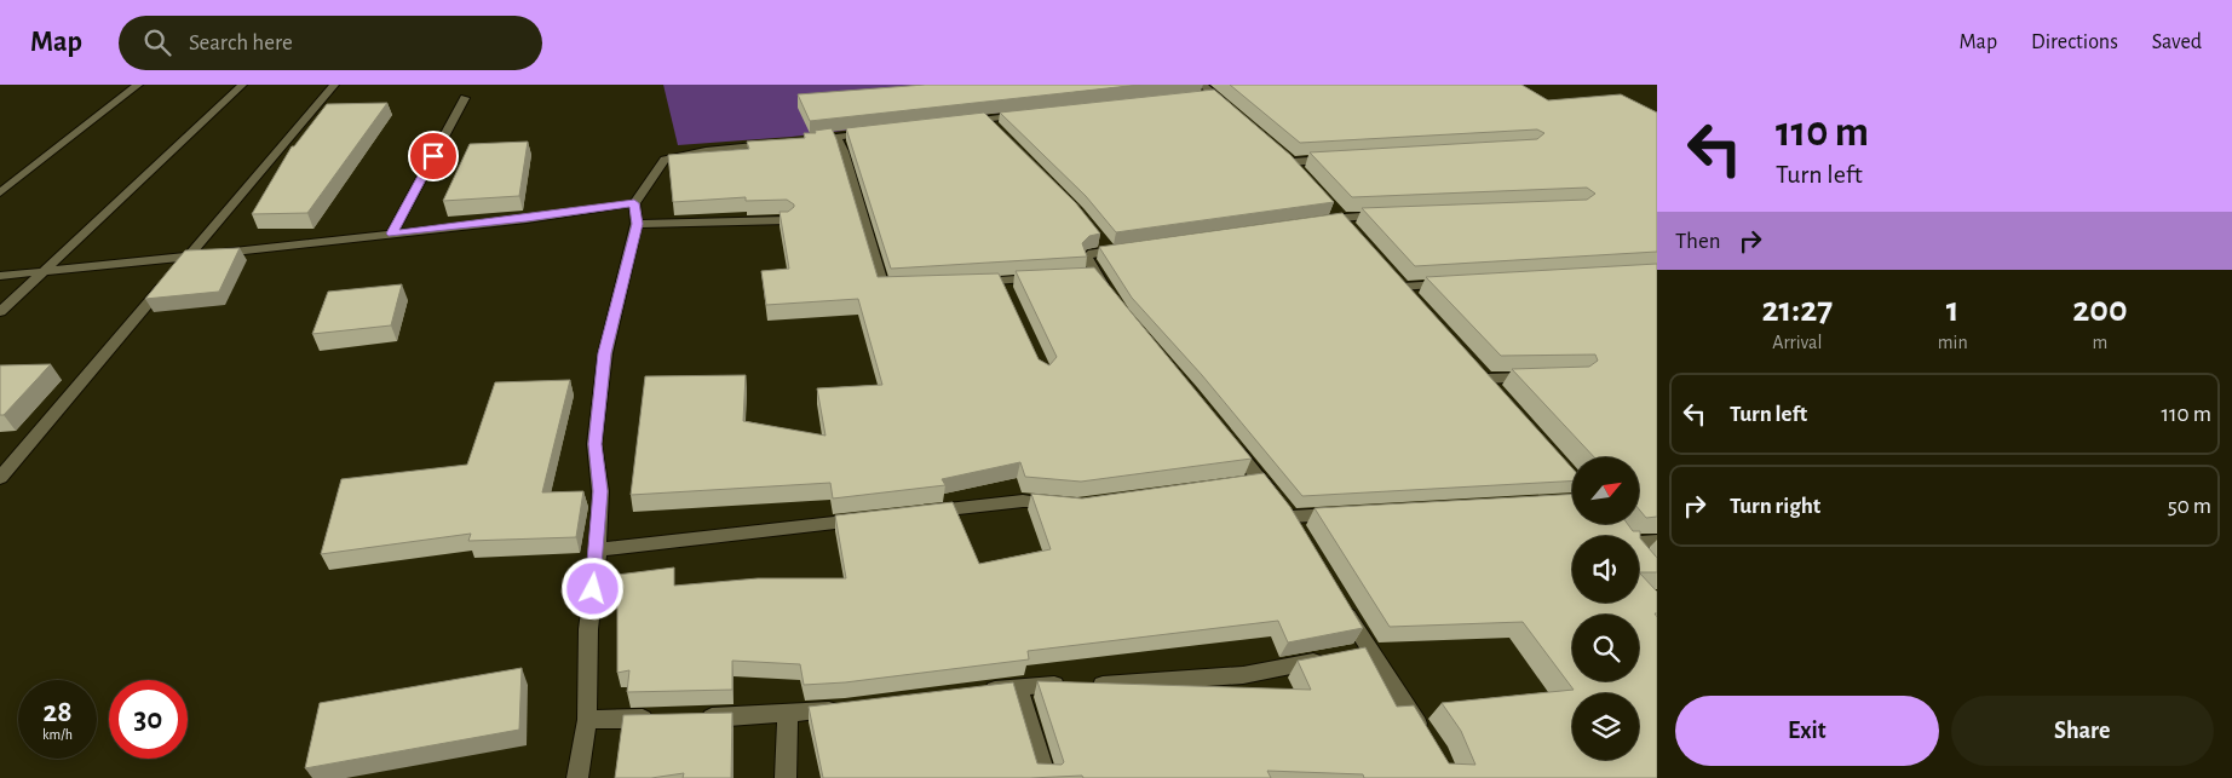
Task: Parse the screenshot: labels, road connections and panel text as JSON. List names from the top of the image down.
{
  "north": "top right",
  "page": {
    "header": "Map",
    "search": "Search here",
    "nav": ["Map", "Directions", "Saved"],
    "turn": ["110 m", "Turn left"],
    "then": "Then",
    "eta": [
      "21:27",
      "Arrival",
      "1",
      "min",
      "200",
      "m"
    ],
    "list": [
      {
        "name": "Turn left",
        "value": "110 m"
      },
      {
        "name": "Turn right",
        "value": "50 m"
      }
    ],
    "speed": "28 km/h",
    "limit": "30",
    "buttons": ["Exit", "Share"]
  }
}
